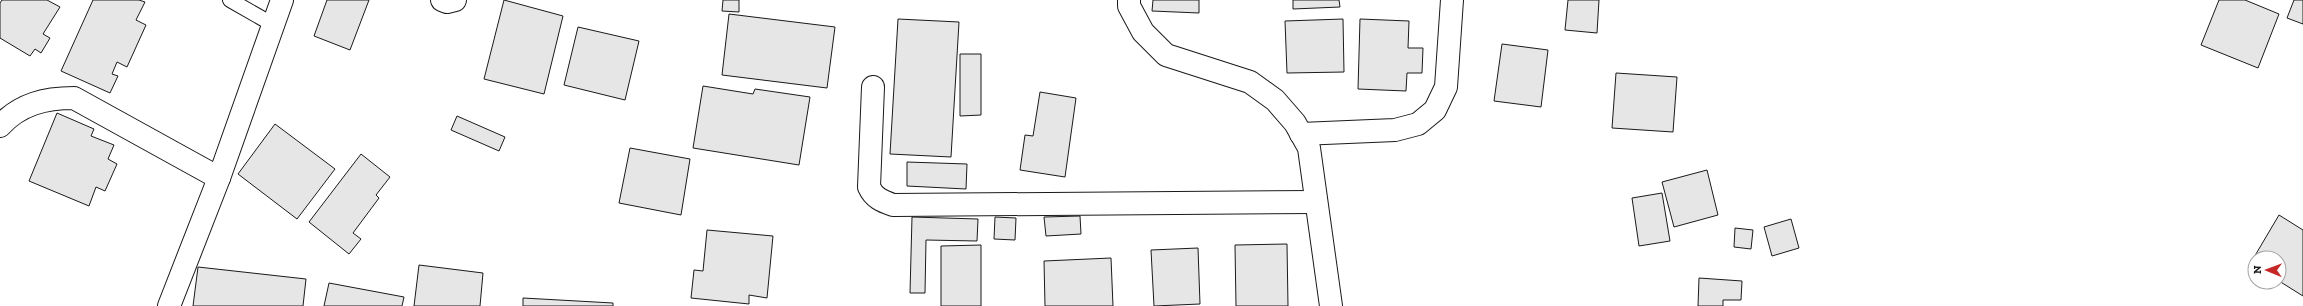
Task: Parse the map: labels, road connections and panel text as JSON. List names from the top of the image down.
{
  "north": "left"
}
